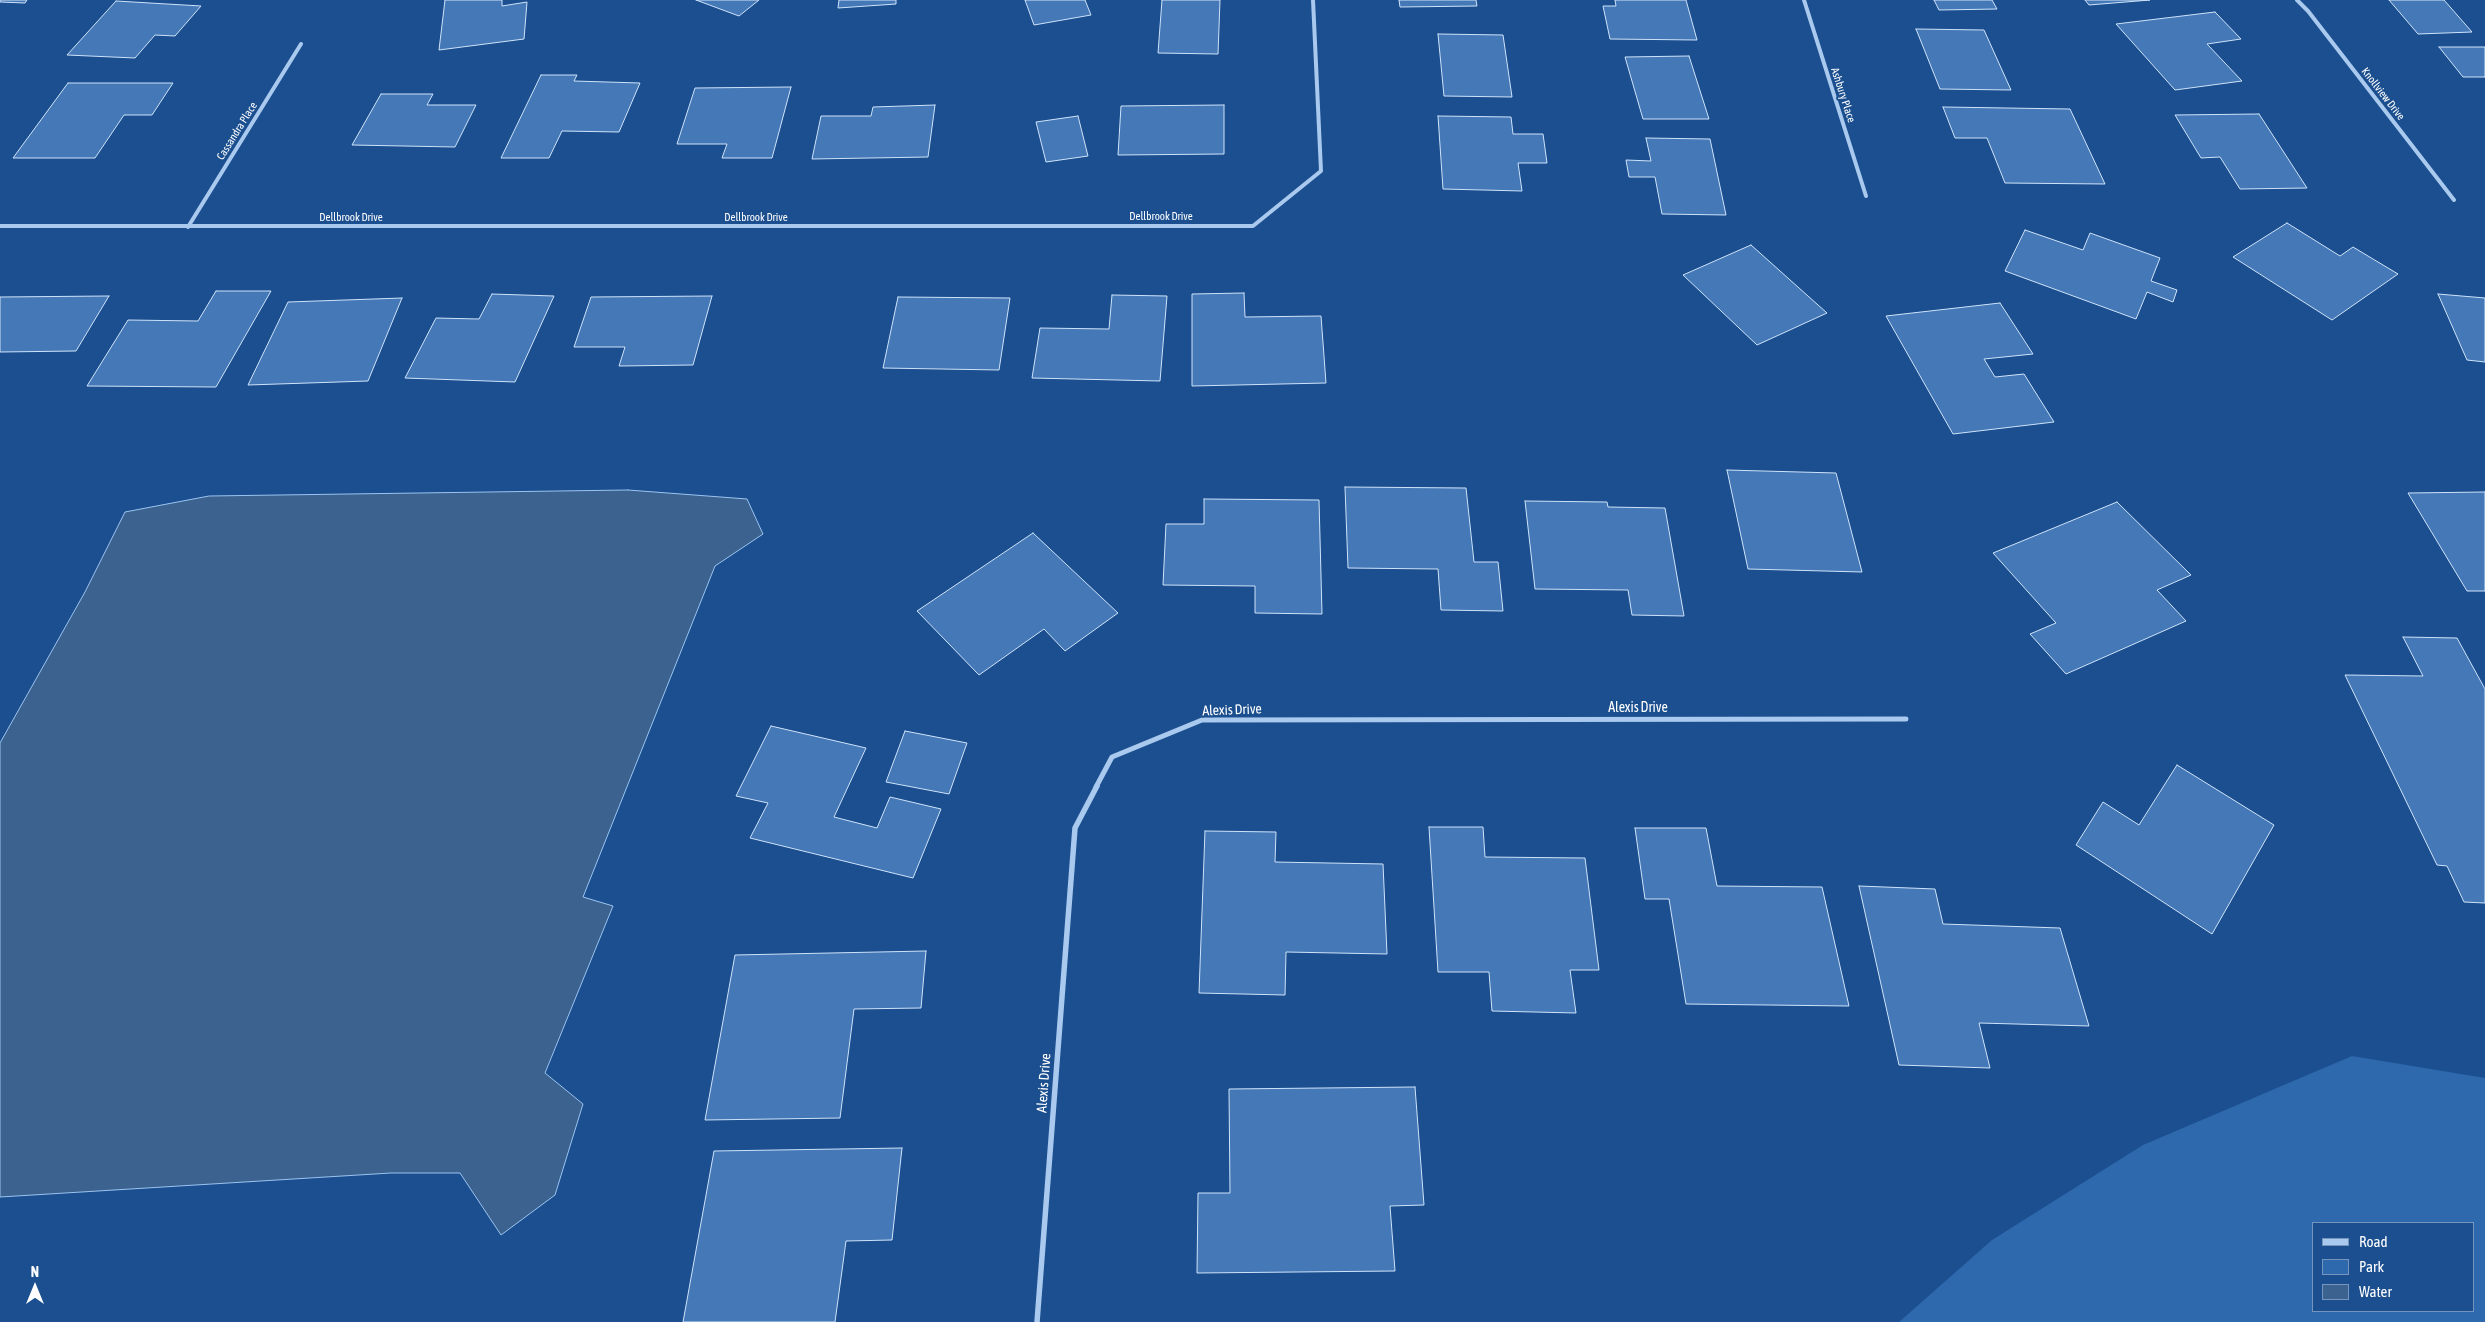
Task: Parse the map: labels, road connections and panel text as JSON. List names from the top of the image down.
{
  "streets": {
    "street": [
      "Knollview Drive",
      "Ashbury Place",
      "Cassandra Place",
      "Dellbrook Drive",
      "Alexis Drive"
    ]
  },
  "crossings": [
    ["Cassandra Place", "Dellbrook Drive"]
  ],
  "legend": ["Road", "Park", "Water"],
  "north": "top"
}
